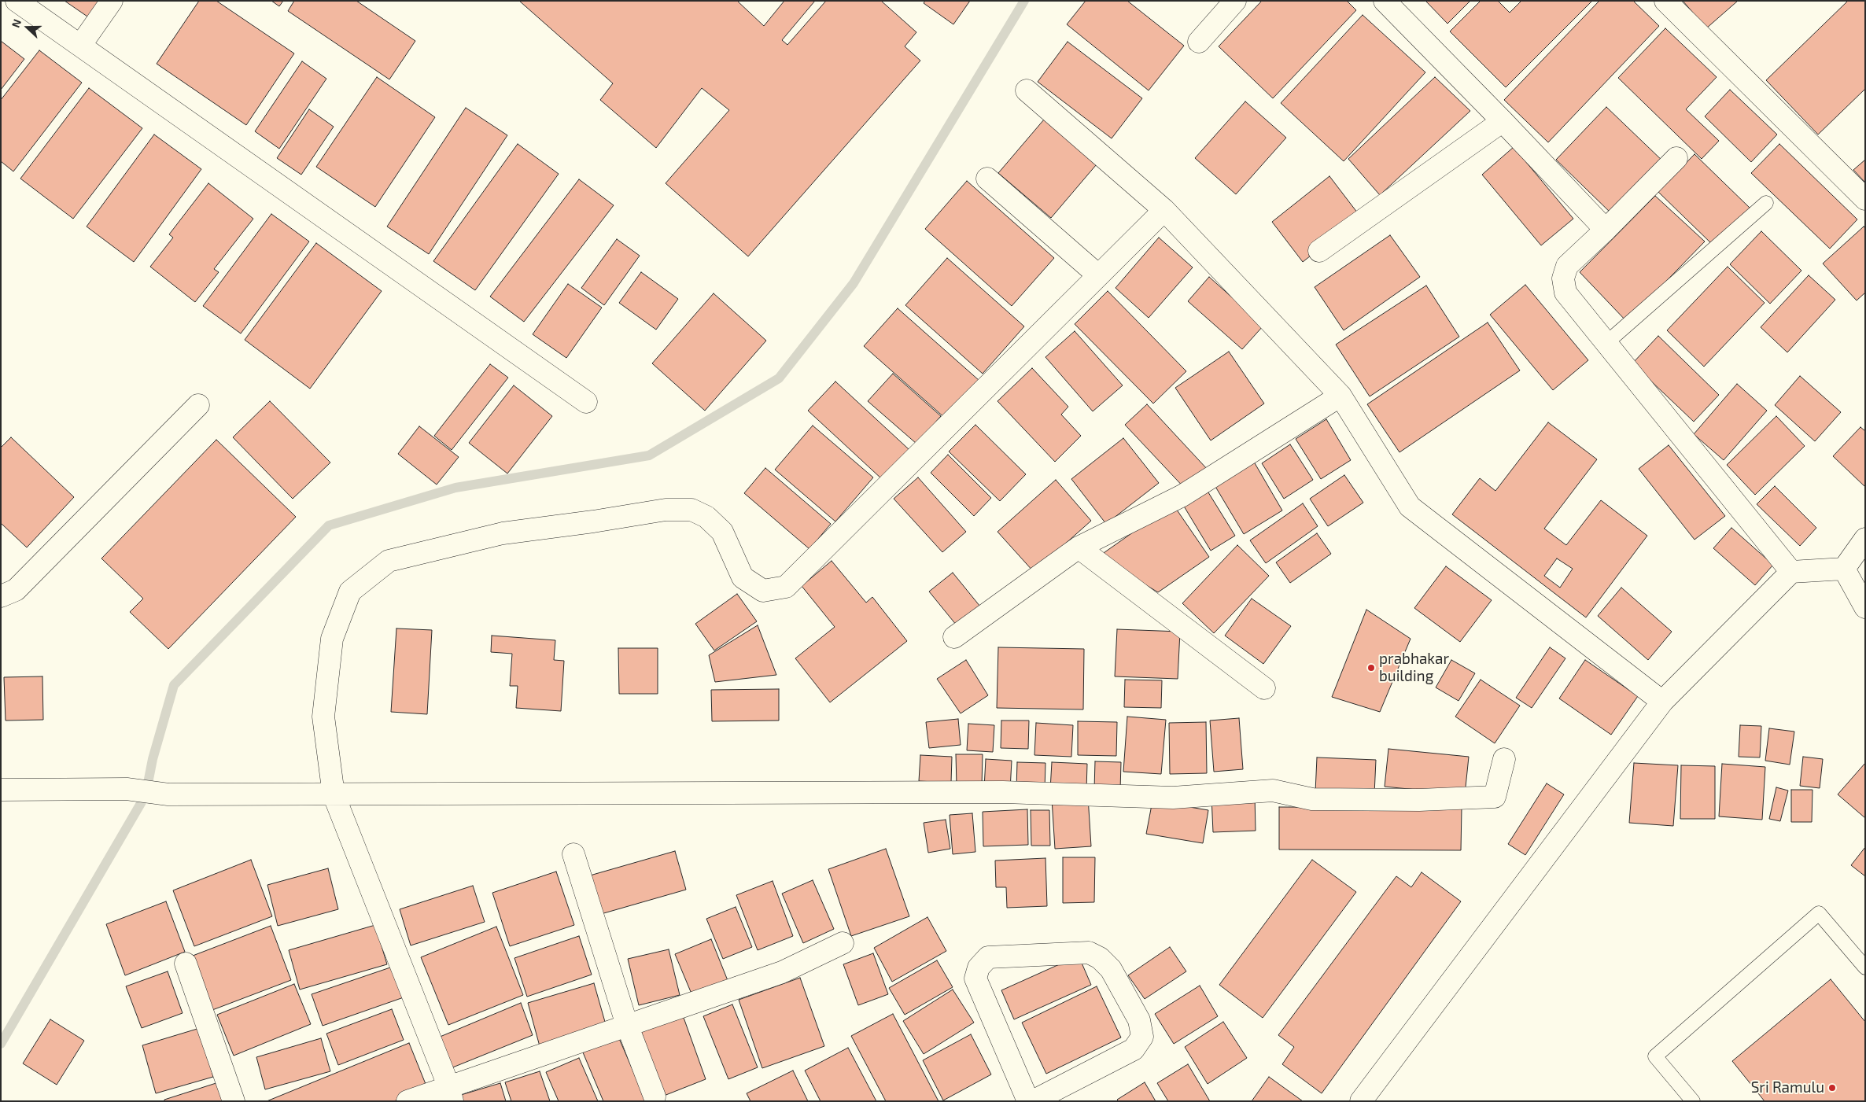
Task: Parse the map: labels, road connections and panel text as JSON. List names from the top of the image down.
{
  "places": ["prabhakar building", "Sri Ramulu"],
  "north": "left"
}
